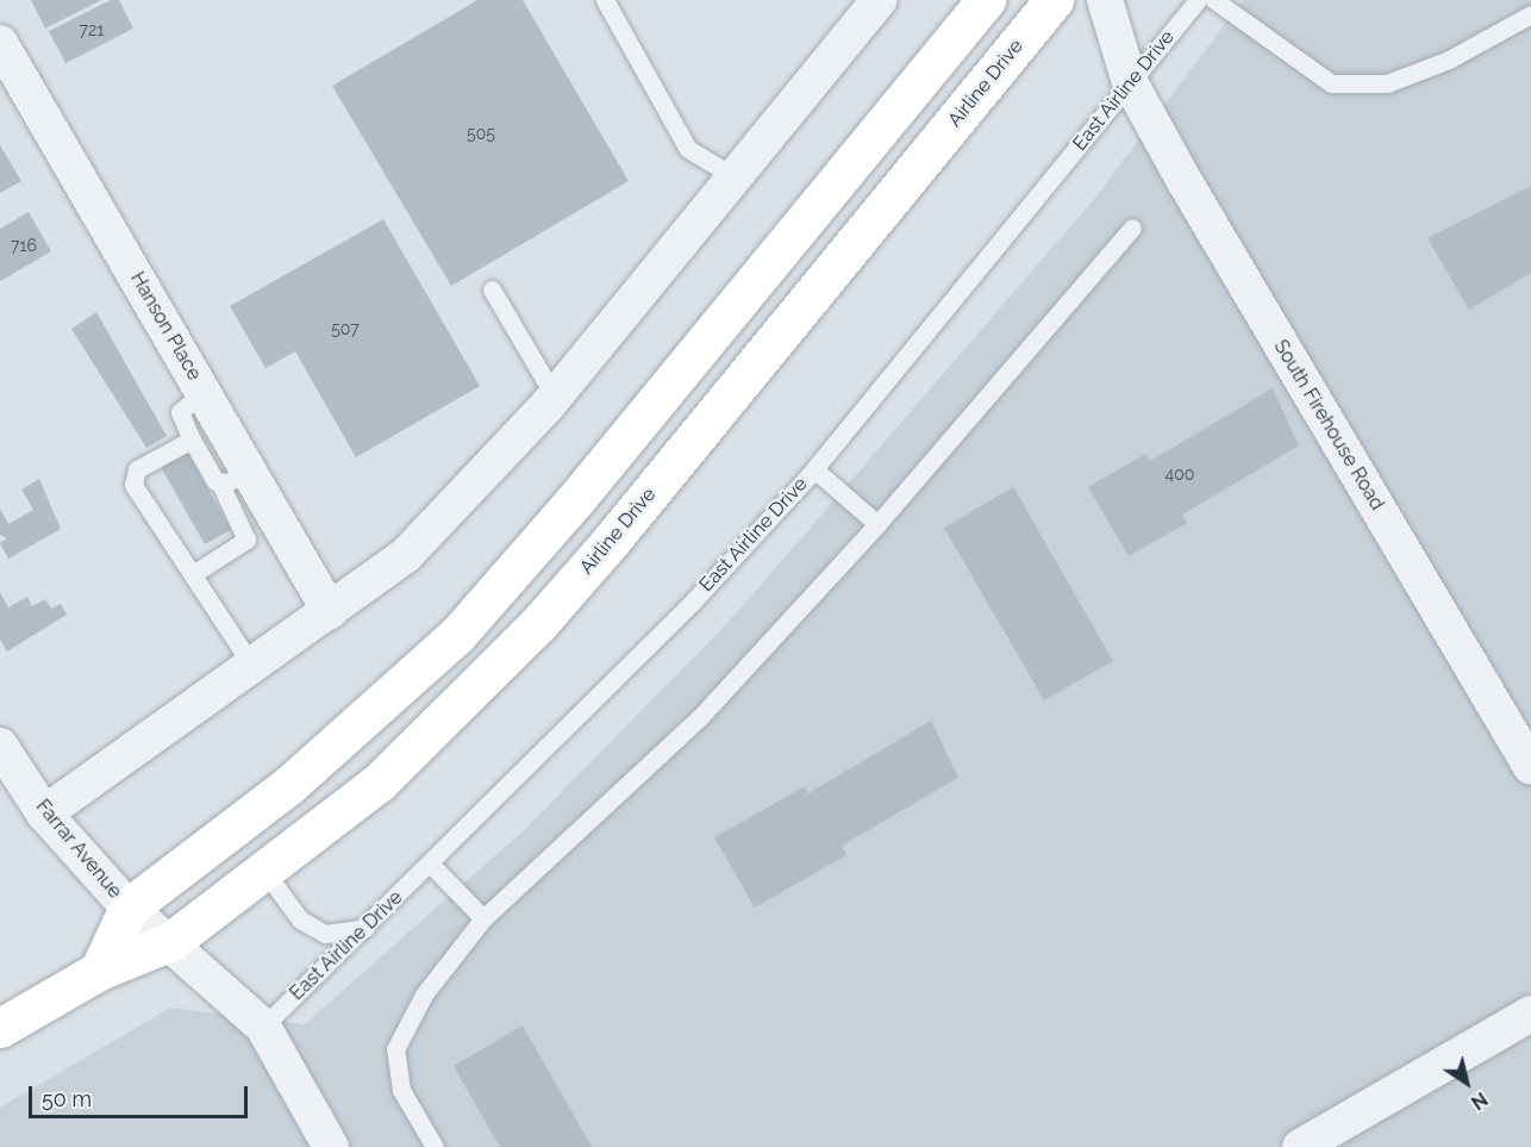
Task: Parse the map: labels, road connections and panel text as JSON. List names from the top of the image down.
{
  "streets": {
    "highway": ["Airline Drive"],
    "street": ["Hanson Place", "South Firehouse Road", "Farrar Avenue"],
    "lane": ["East Airline Drive"]
  },
  "crossings": [
    ["Airline Drive", "Farrar Avenue"],
    ["East Airline Drive", "South Firehouse Road"],
    ["East Airline Drive", "Farrar Avenue"]
  ],
  "house_numbers": [
    "721",
    "505",
    "716",
    "507",
    "400"
  ],
  "scale_bar": "50 m",
  "north": "bottom right"
}
